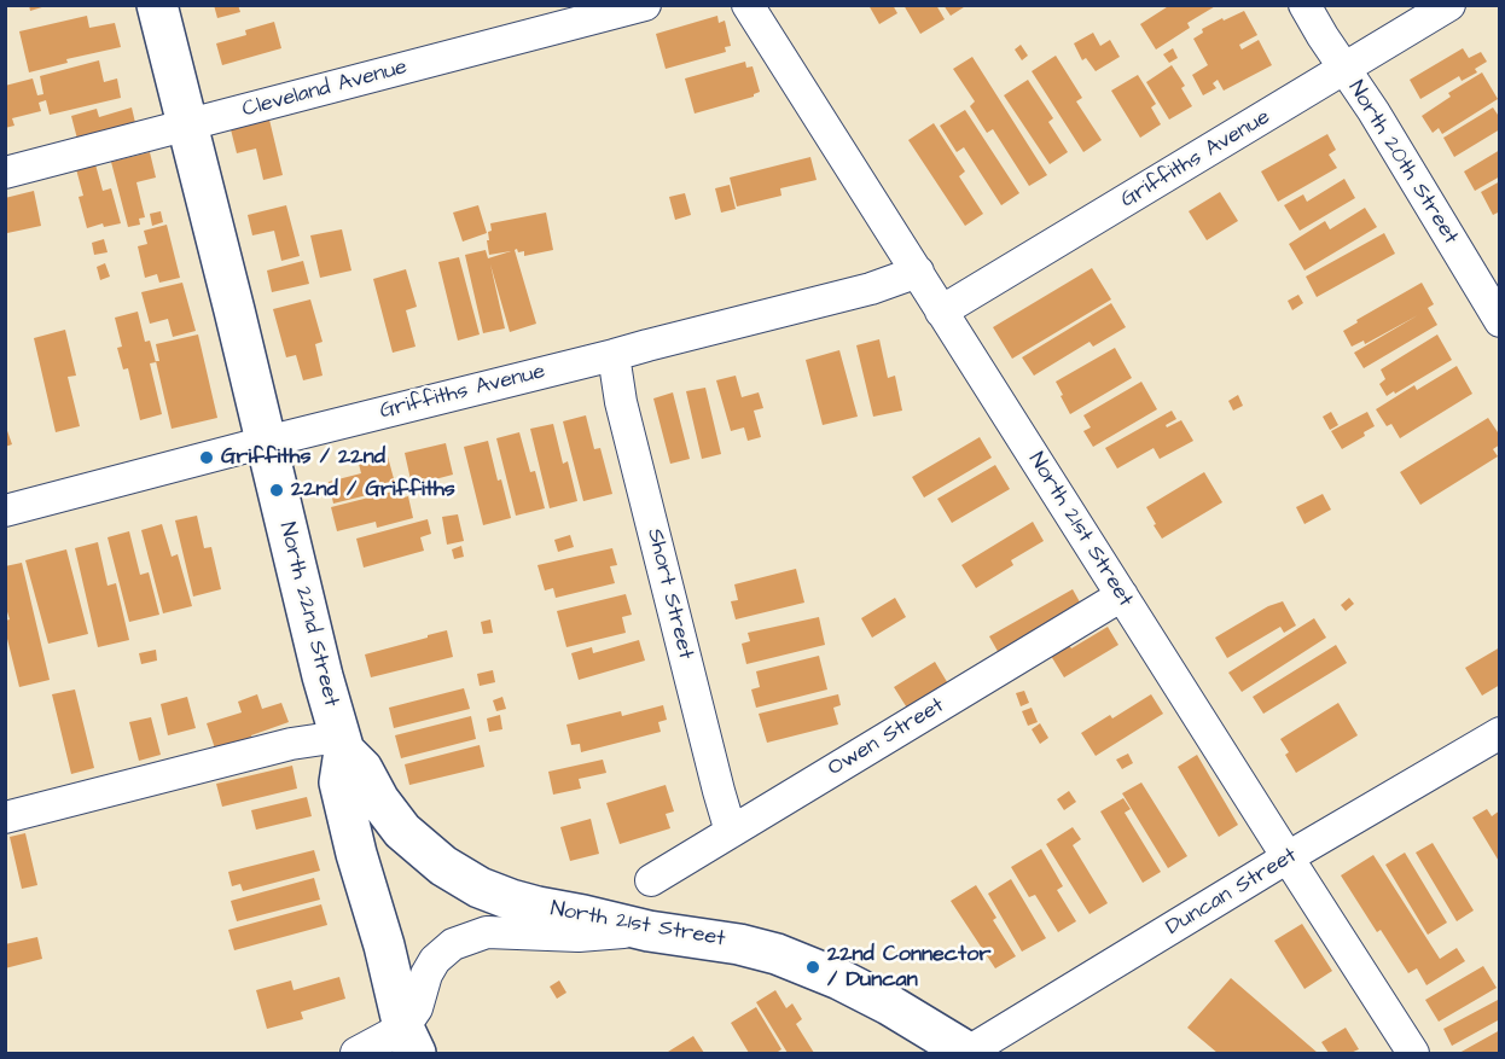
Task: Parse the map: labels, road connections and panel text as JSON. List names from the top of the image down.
{
  "streets": {
    "main road": ["North 21st Street", "North 22nd Street"],
    "street": [
      "Cleveland Avenue",
      "Griffiths Avenue",
      "North 20th Street",
      "Short Street",
      "Owen Street",
      "Duncan Street"
    ]
  },
  "crossings": [
    ["Cleveland Avenue", "North 22nd Street"],
    ["Griffiths Avenue", "North 20th Street"],
    ["Griffiths Avenue", "North 21st Street"],
    ["Griffiths Avenue", "Short Street"],
    ["Griffiths Avenue", "North 22nd Street"],
    ["North 21st Street", "North 22nd Street"],
    ["North 21st Street", "Owen Street"],
    ["North 21st Street", "Duncan Street"],
    ["Short Street", "Owen Street"]
  ],
  "places": ["Griffiths / 22nd", "22nd / Griffiths", "22nd Connector / Duncan"]
}
